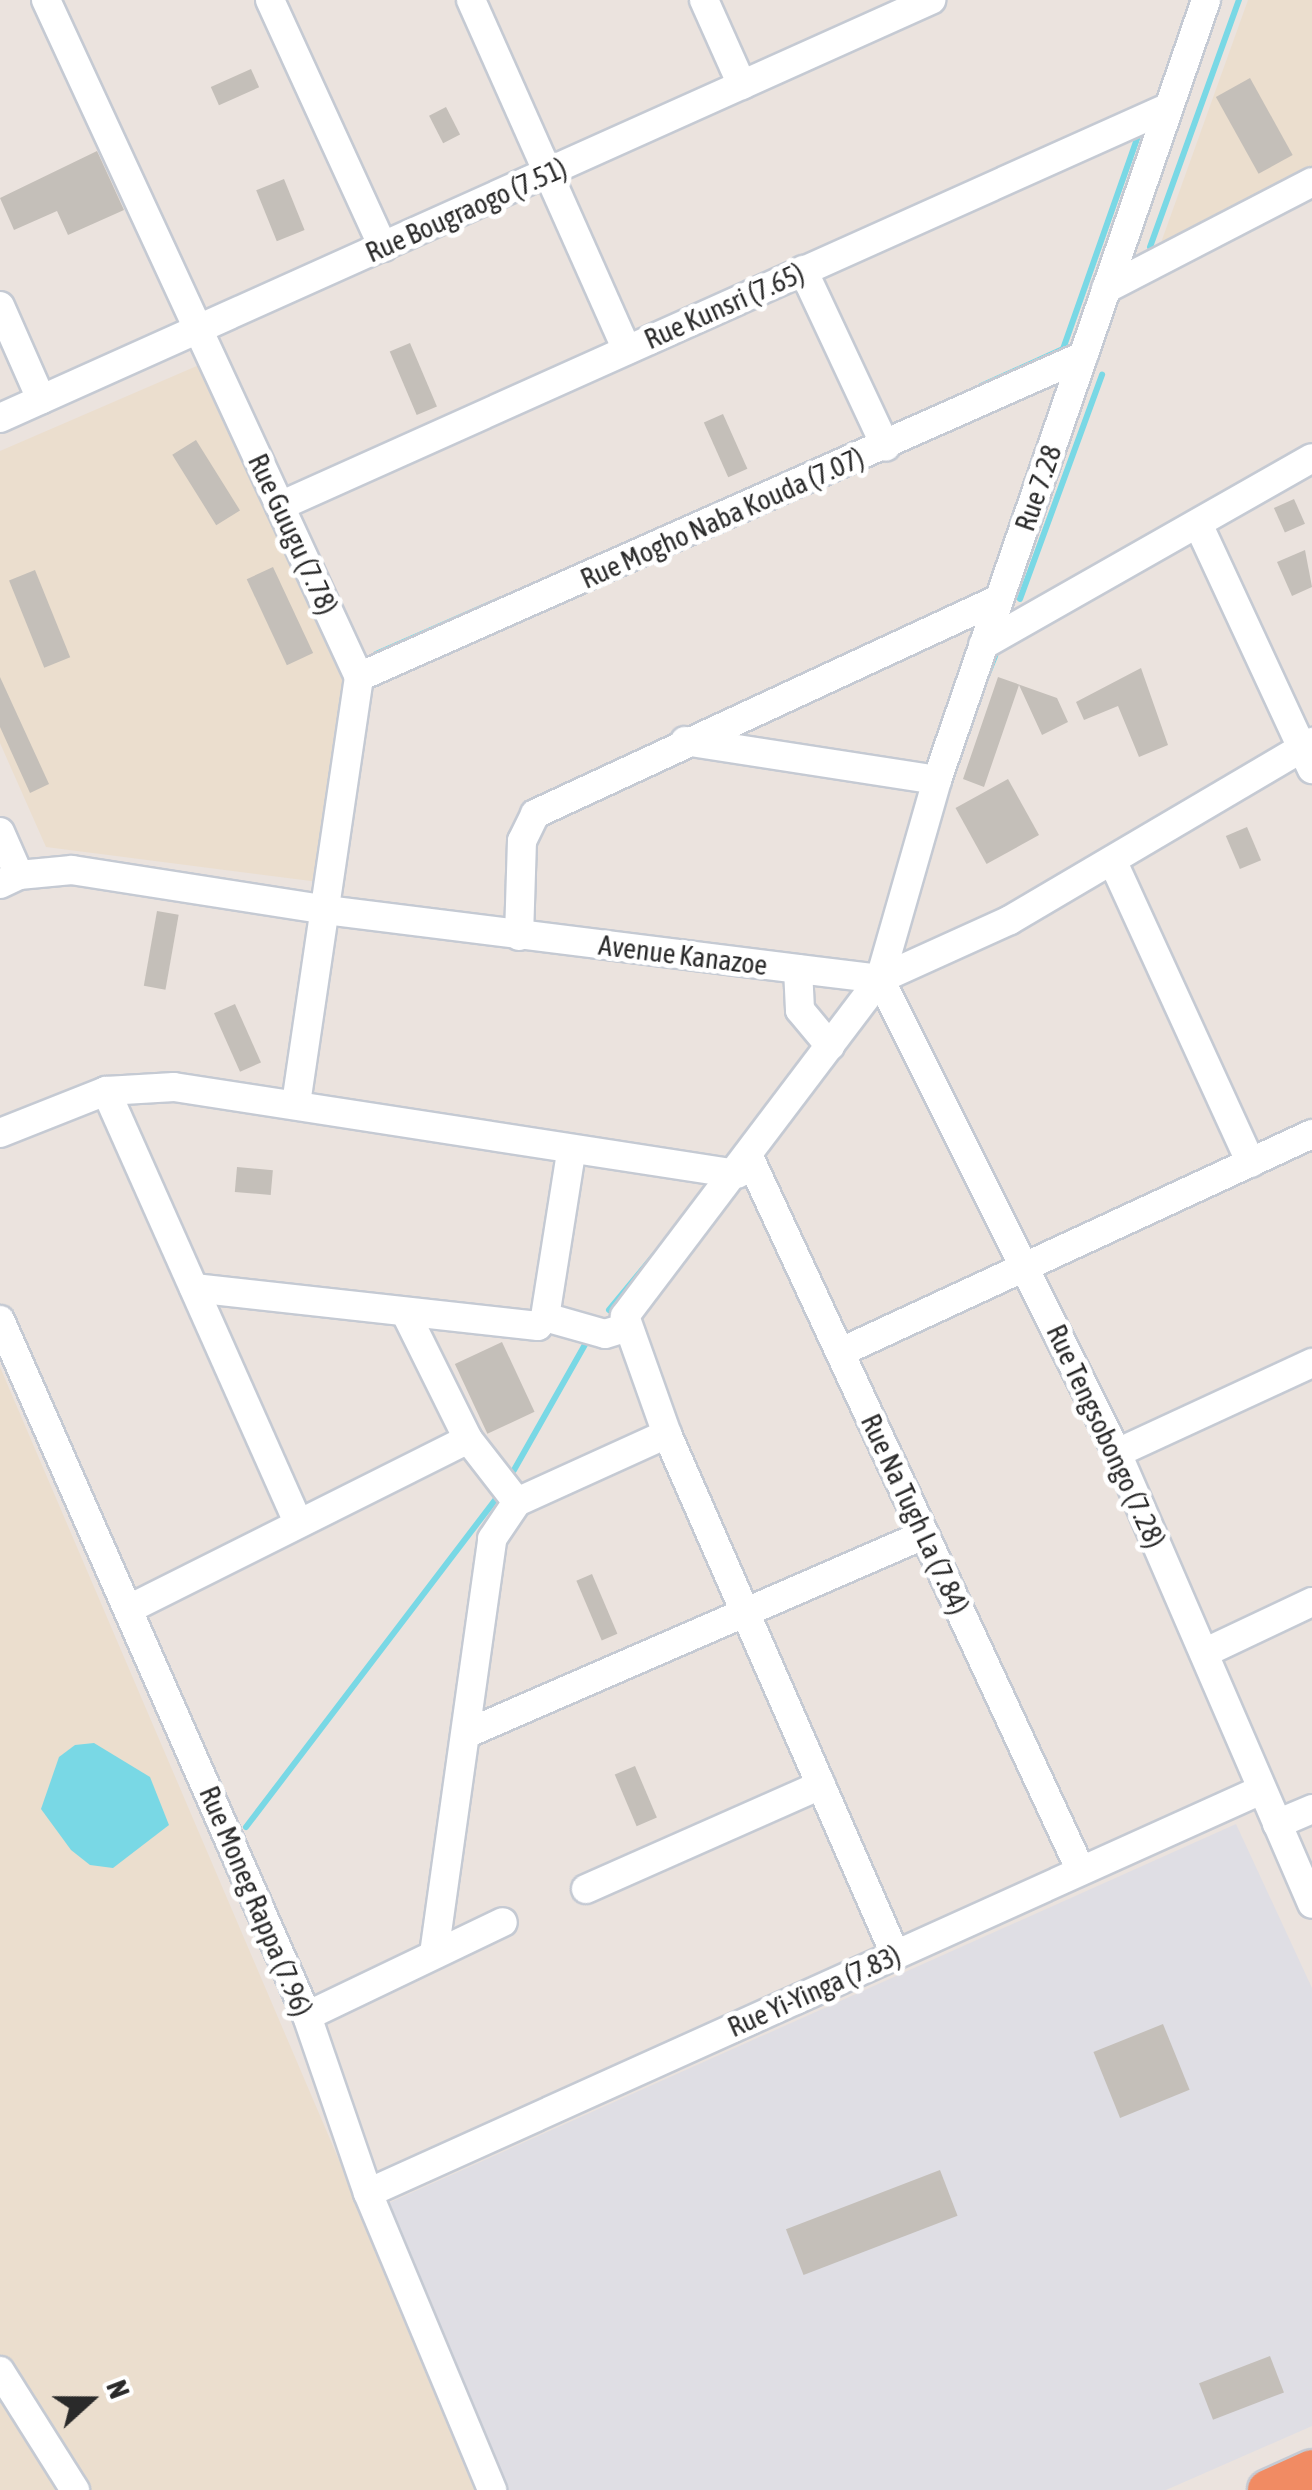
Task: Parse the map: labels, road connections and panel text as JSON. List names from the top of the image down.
{
  "streets": {
    "street": [
      "Rue Bougraogo (7.51)",
      "Rue Kunsri (7.65)",
      "Rue 7.28",
      "Rue Mogho Naba Kouda (7.07)",
      "Rue Guugu (7.78)",
      "Avenue Kanazoe",
      "Rue Tengsobongo (7.28)",
      "Rue Na Tugh La (7.84)",
      "Rue Moneg Rappa (7.96)",
      "Rue Yi-Yinga (7.83)"
    ]
  },
  "crossings": [
    ["Rue Bougraogo (7.51)", "Rue Guugu (7.78)"],
    ["Rue Kunsri (7.65)", "Rue 7.28"],
    ["Rue Kunsri (7.65)", "Rue Guugu (7.78)"],
    ["Rue 7.28", "Rue Mogho Naba Kouda (7.07)"],
    ["Rue 7.28", "Avenue Kanazoe"],
    ["Rue 7.28", "Rue Tengsobongo (7.28)"],
    ["Rue Mogho Naba Kouda (7.07)", "Rue Guugu (7.78)"],
    ["Avenue Kanazoe", "Rue Tengsobongo (7.28)"],
    ["Rue Tengsobongo (7.28)", "Rue Yi-Yinga (7.83)"],
    ["Rue Na Tugh La (7.84)", "Rue Yi-Yinga (7.83)"],
    ["Rue Moneg Rappa (7.96)", "Rue Yi-Yinga (7.83)"]
  ],
  "north": "right"
}
